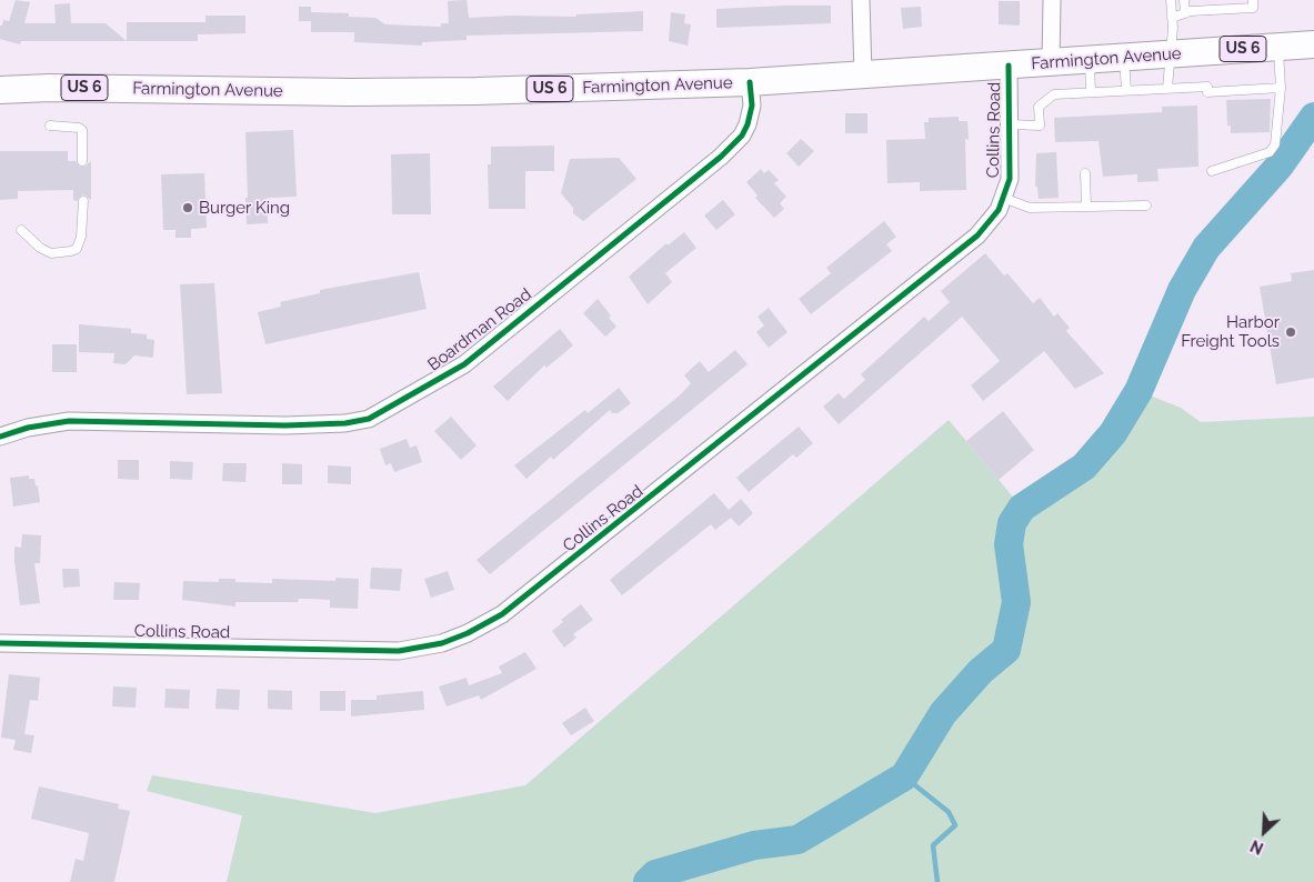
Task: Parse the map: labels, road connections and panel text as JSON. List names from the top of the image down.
{
  "streets": {
    "highway": ["US 6", "Farmington Avenue"],
    "street": ["Collins Road", "Boardman Road"]
  },
  "crossings": [
    ["Farmington Avenue", "Collins Road"],
    ["Farmington Avenue", "Boardman Road"]
  ],
  "places": ["Burger King", "Harbor Freight Tools"],
  "north": "bottom left"
}
